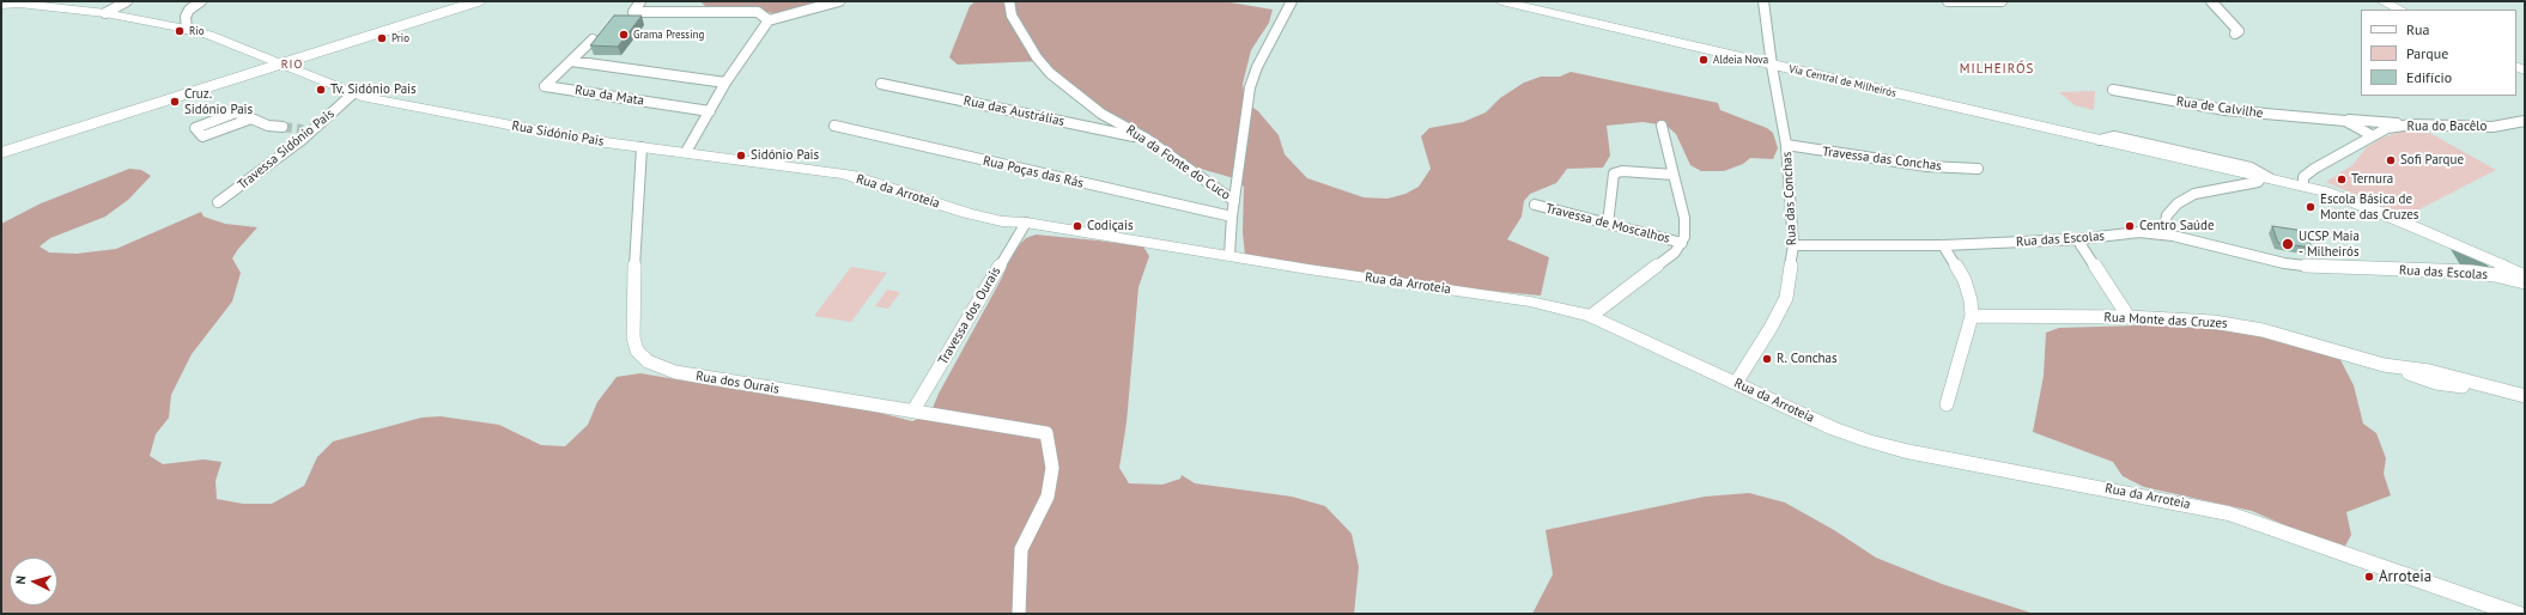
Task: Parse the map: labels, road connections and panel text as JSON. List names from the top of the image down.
{
  "streets": {
    "main road": [
      "Via Central de Milheirós",
      "Rua Sidónio Pais",
      "Rua da Arroteia",
      "Rua das Escolas"
    ],
    "street": [
      "Rua da Mata",
      "Rua de Calvilhe",
      "Rua das Austrálias",
      "Rua do Bacêlo",
      "Travessa Sidónio Pais",
      "Travessa das Conchas",
      "Rua da Fonte do Cuco",
      "Rua Poças das Rás",
      "Rua das Conchas",
      "Travessa de Moscalhos",
      "Travessa dos Ourais",
      "Rua Monte das Cruzes",
      "Rua dos Ourais"
    ]
  },
  "crossings": [
    ["Via Central de Milheirós", "Rua do Bacêlo"],
    ["Via Central de Milheirós", "Rua das Conchas"],
    ["Via Central de Milheirós", "Rua das Escolas"],
    ["Rua de Calvilhe", "Rua do Bacêlo"],
    ["Rua das Austrálias", "Rua da Fonte do Cuco"],
    ["Rua Sidónio Pais", "Travessa Sidónio Pais"],
    ["Rua Sidónio Pais", "Rua da Arroteia"],
    ["Rua Sidónio Pais", "Rua dos Ourais"],
    ["Travessa das Conchas", "Rua das Conchas"],
    ["Rua da Arroteia", "Rua das Conchas"],
    ["Rua da Arroteia", "Travessa dos Ourais"],
    ["Rua das Conchas", "Rua das Escolas"],
    ["Travessa dos Ourais", "Rua dos Ourais"]
  ],
  "districts": ["RIO", "MILHEIRÓS"],
  "places": [
    "Rio",
    "Grama Pressing",
    "Prio",
    "Aldeia Nova",
    "Tv. Sidónio Pais",
    "Cruz. Sidónio Pais",
    "Sidónio Pais",
    "Sofi Parque",
    "Ternura",
    "Escola Básica de Monte das Cruzes",
    "Codiçais",
    "Centro Saúde",
    "UCSP Maia - Milheirós",
    "R. Conchas",
    "Arroteia"
  ],
  "legend": ["Rua", "Parque", "Edifício"],
  "north": "left"
}
